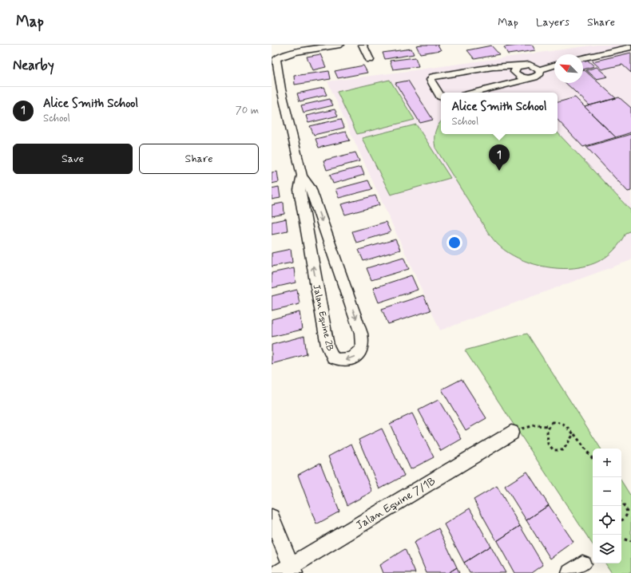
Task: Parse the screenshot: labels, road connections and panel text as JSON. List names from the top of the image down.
{
  "streets": {
    "street": ["Jalan Equine 2B", "Jalan Equine 7/1B"]
  },
  "north": "top left",
  "page": {
    "header": "Map",
    "nav": ["Map", "Layers", "Share"],
    "heading": "Nearby",
    "list": [
      {
        "mark": "1",
        "name": "Alice Smith School",
        "note": "School",
        "value": "70 m"
      }
    ],
    "popup": ["Alice Smith School", "School"],
    "buttons": ["Save", "Share"],
    "pins": "1",
    "map_buttons": ["+", "−"]
  }
}
